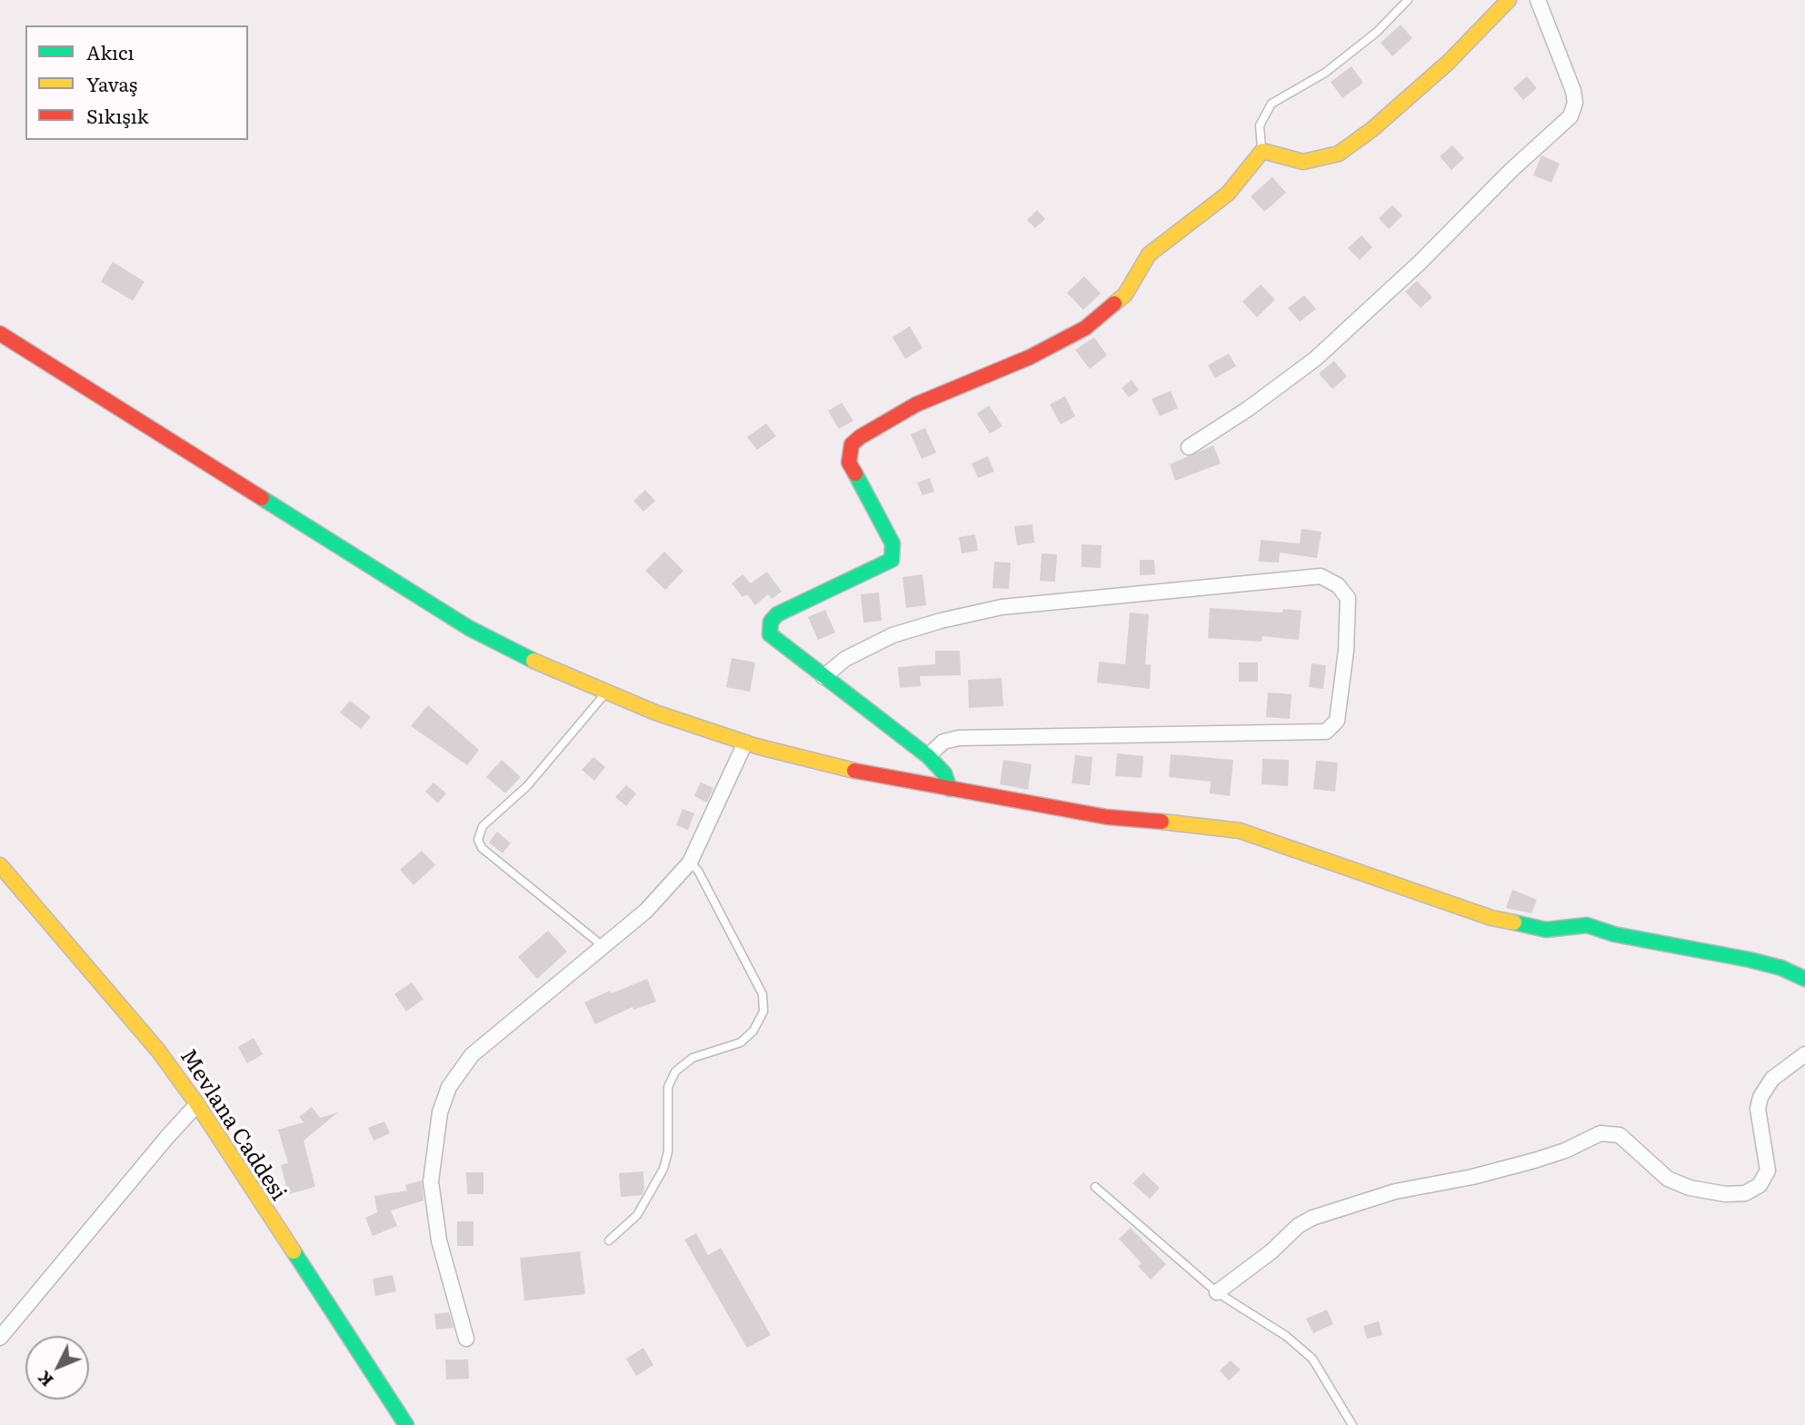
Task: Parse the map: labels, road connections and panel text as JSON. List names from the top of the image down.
{
  "streets": {
    "street": ["Mevlana Caddesi"]
  },
  "legend": ["Akıcı", "Yavaş", "Sıkışık"],
  "north": "bottom left"
}
